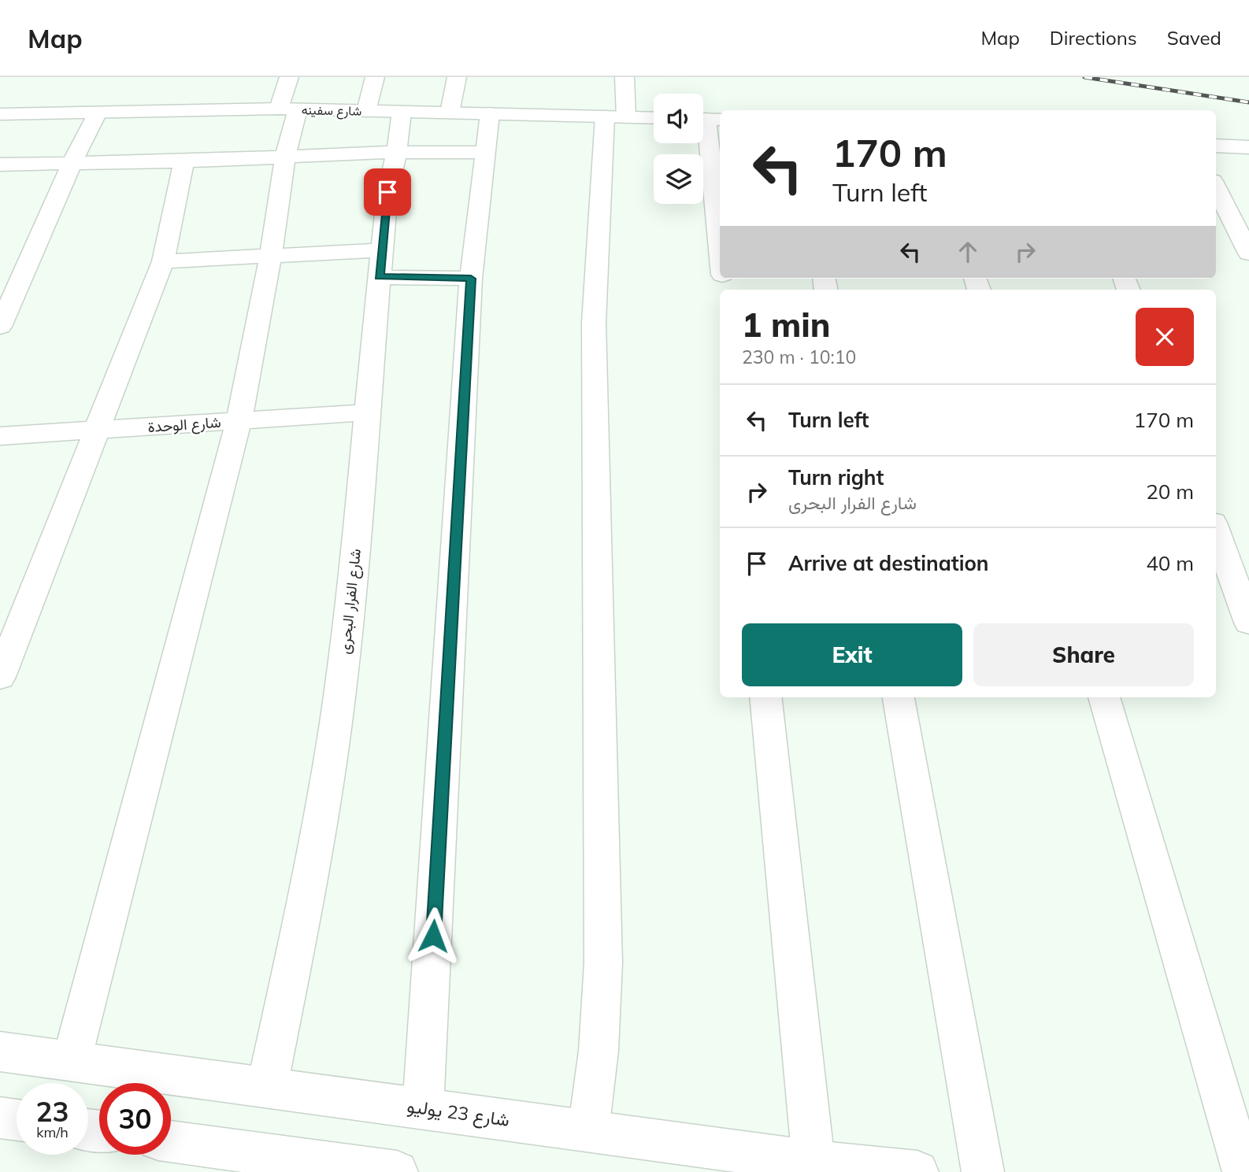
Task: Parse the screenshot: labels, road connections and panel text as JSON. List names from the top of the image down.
{
  "streets": {
    "street": [
      "شارع سفينه",
      "شارع الوحدة",
      "شارع الفرار البحرى",
      "شارع 23 يوليو"
    ]
  },
  "crossings": [
    ["شارع سفينه", "شارع الفرار البحرى"],
    ["شارع الوحدة", "شارع الفرار البحرى"],
    ["شارع الفرار البحرى", "شارع 23 يوليو"]
  ],
  "page": {
    "header": "Map",
    "nav": ["Map", "Directions", "Saved"],
    "turn": ["170 m", "Turn left"],
    "heading": ["1 min", "230 m · 10:10"],
    "list": [
      {
        "name": "Turn left",
        "value": "170 m"
      },
      {
        "name": "Turn right",
        "note": "شارع الفرار البحرى",
        "value": "20 m"
      },
      {
        "name": "Arrive at destination",
        "value": "40 m"
      }
    ],
    "buttons": ["Exit", "Share"],
    "speed": "23 km/h",
    "limit": "30"
  }
}
